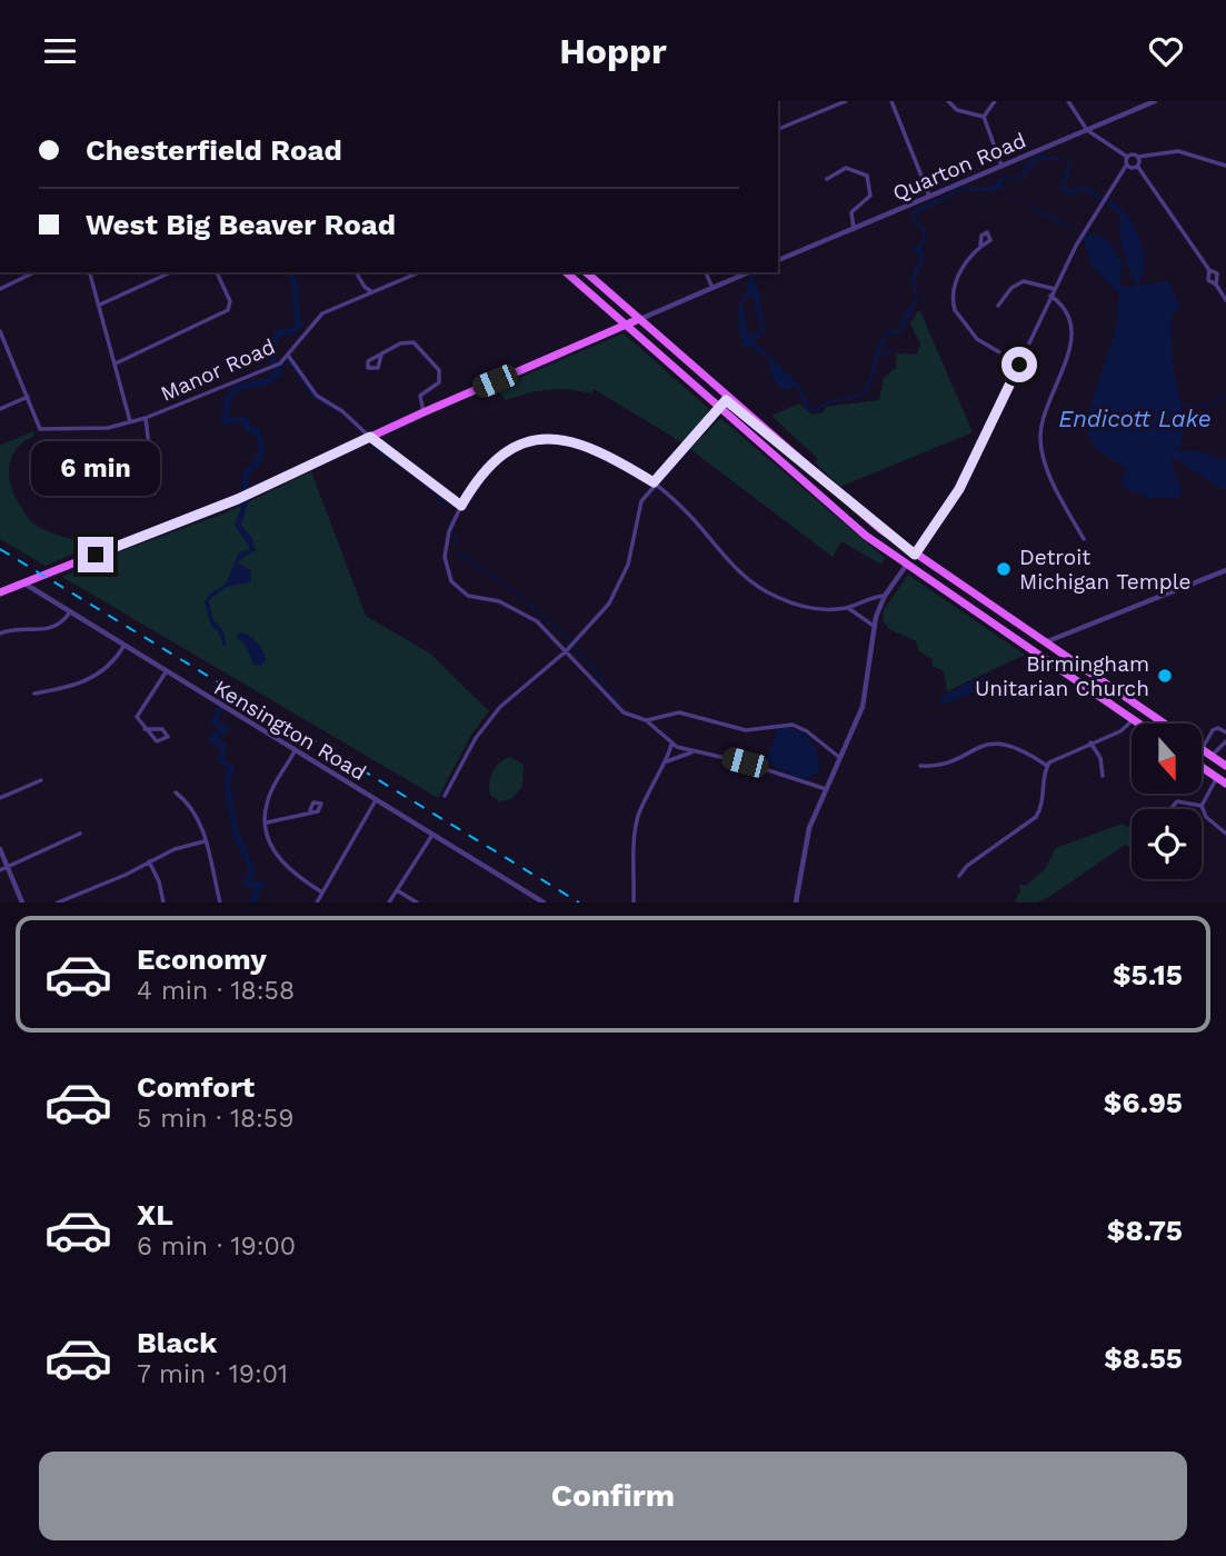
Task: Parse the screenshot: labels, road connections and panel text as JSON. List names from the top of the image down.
{
  "streets": {
    "street": ["Quarton Road", "Manor Road", "Kensington Road"]
  },
  "water": ["Endicott Lake"],
  "places": ["Detroit Michigan Temple", "Birmingham Unitarian Church"],
  "north": "bottom",
  "page": {
    "header": "Hoppr",
    "banner": ["Chesterfield Road", "West Big Beaver Road"],
    "bubble": "6 min",
    "list": [
      {
        "name": "Economy",
        "note": "4 min · 18:58",
        "value": "$5.15"
      },
      {
        "name": "Comfort",
        "note": "5 min · 18:59",
        "value": "$6.95"
      },
      {
        "name": "XL",
        "note": "6 min · 19:00",
        "value": "$8.75"
      },
      {
        "name": "Black",
        "note": "7 min · 19:01",
        "value": "$8.55"
      }
    ],
    "buttons": "Confirm"
  }
}
